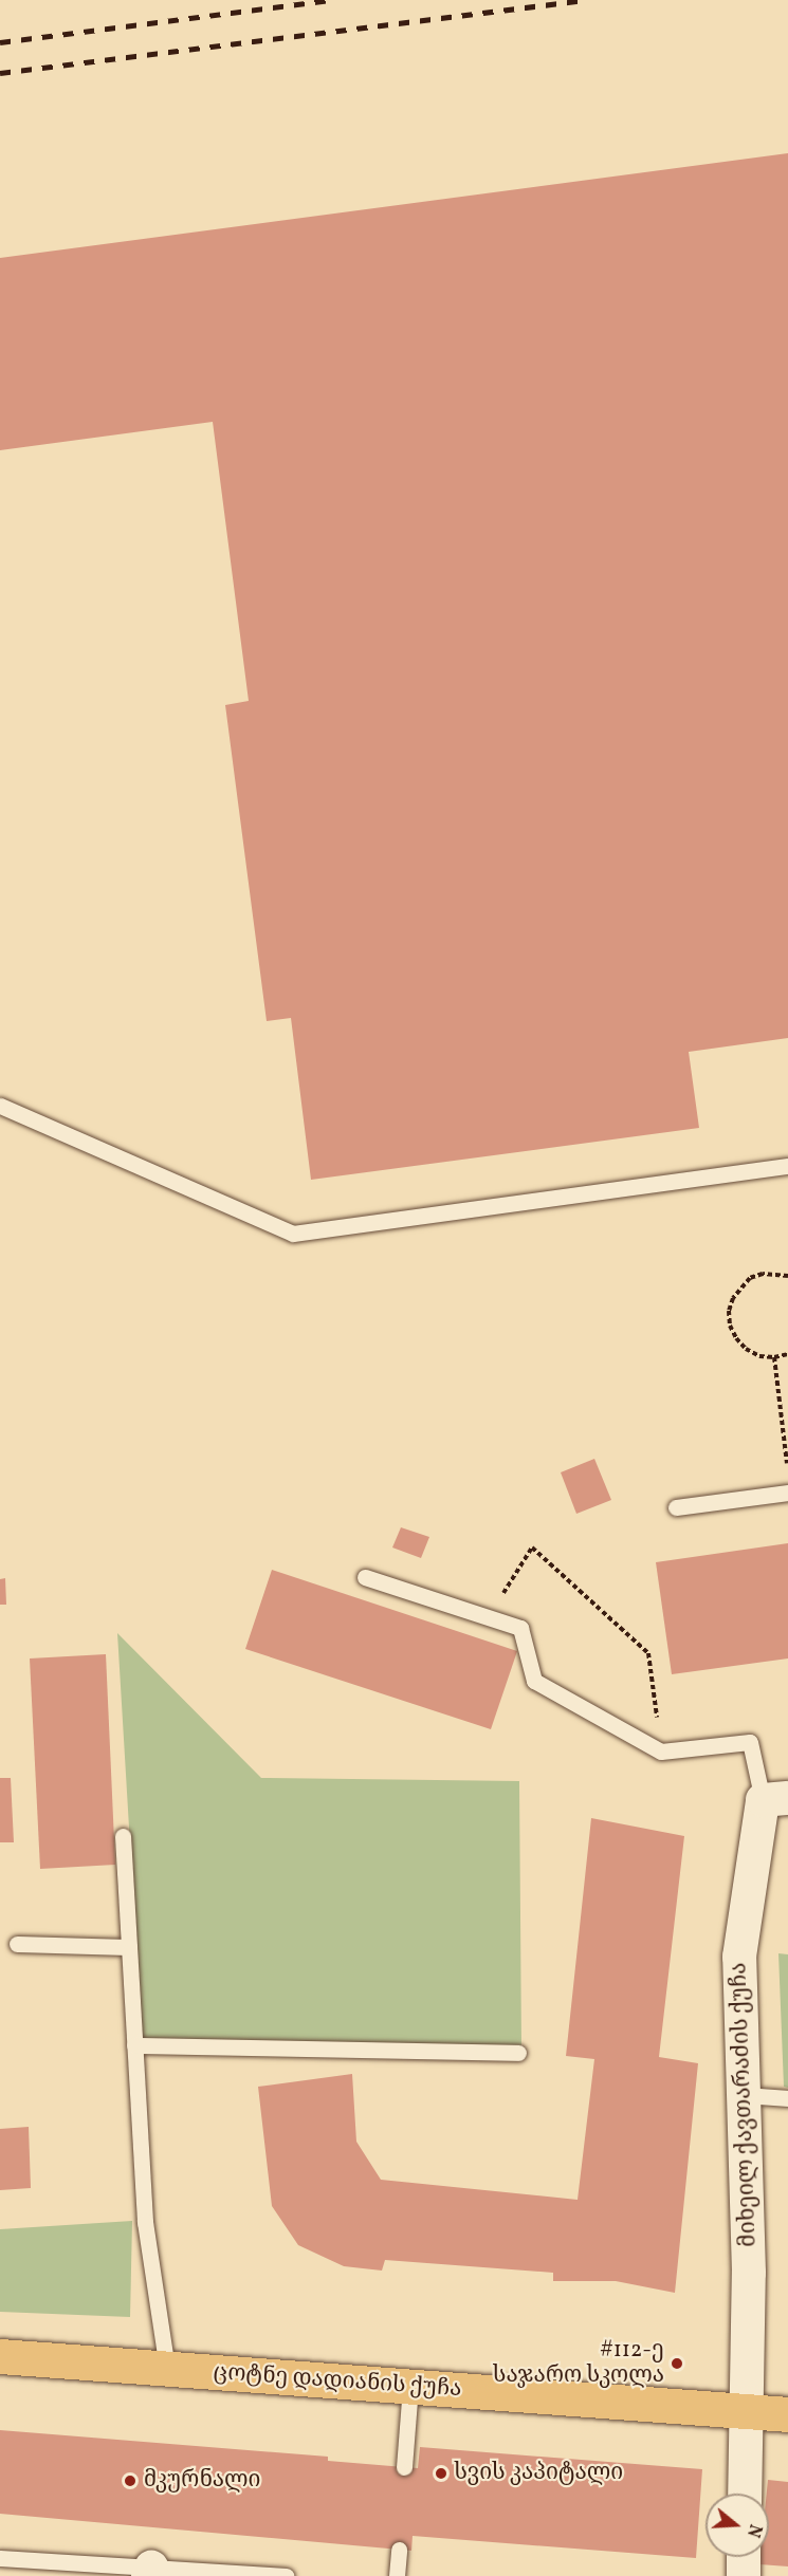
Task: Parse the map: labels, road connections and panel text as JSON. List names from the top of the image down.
{
  "streets": {
    "main road": ["ცოტნე დადიანის ქუჩა"],
    "street": ["მიხეილ ქავთარაძის ქუჩა"]
  },
  "crossings": [
    ["მიხეილ ქავთარაძის ქუჩა", "ცოტნე დადიანის ქუჩა"]
  ],
  "places": ["#112-ე საჯარო სკოლა", "სვის კაპიტალი", "მკურნალი"],
  "north": "right"
}
